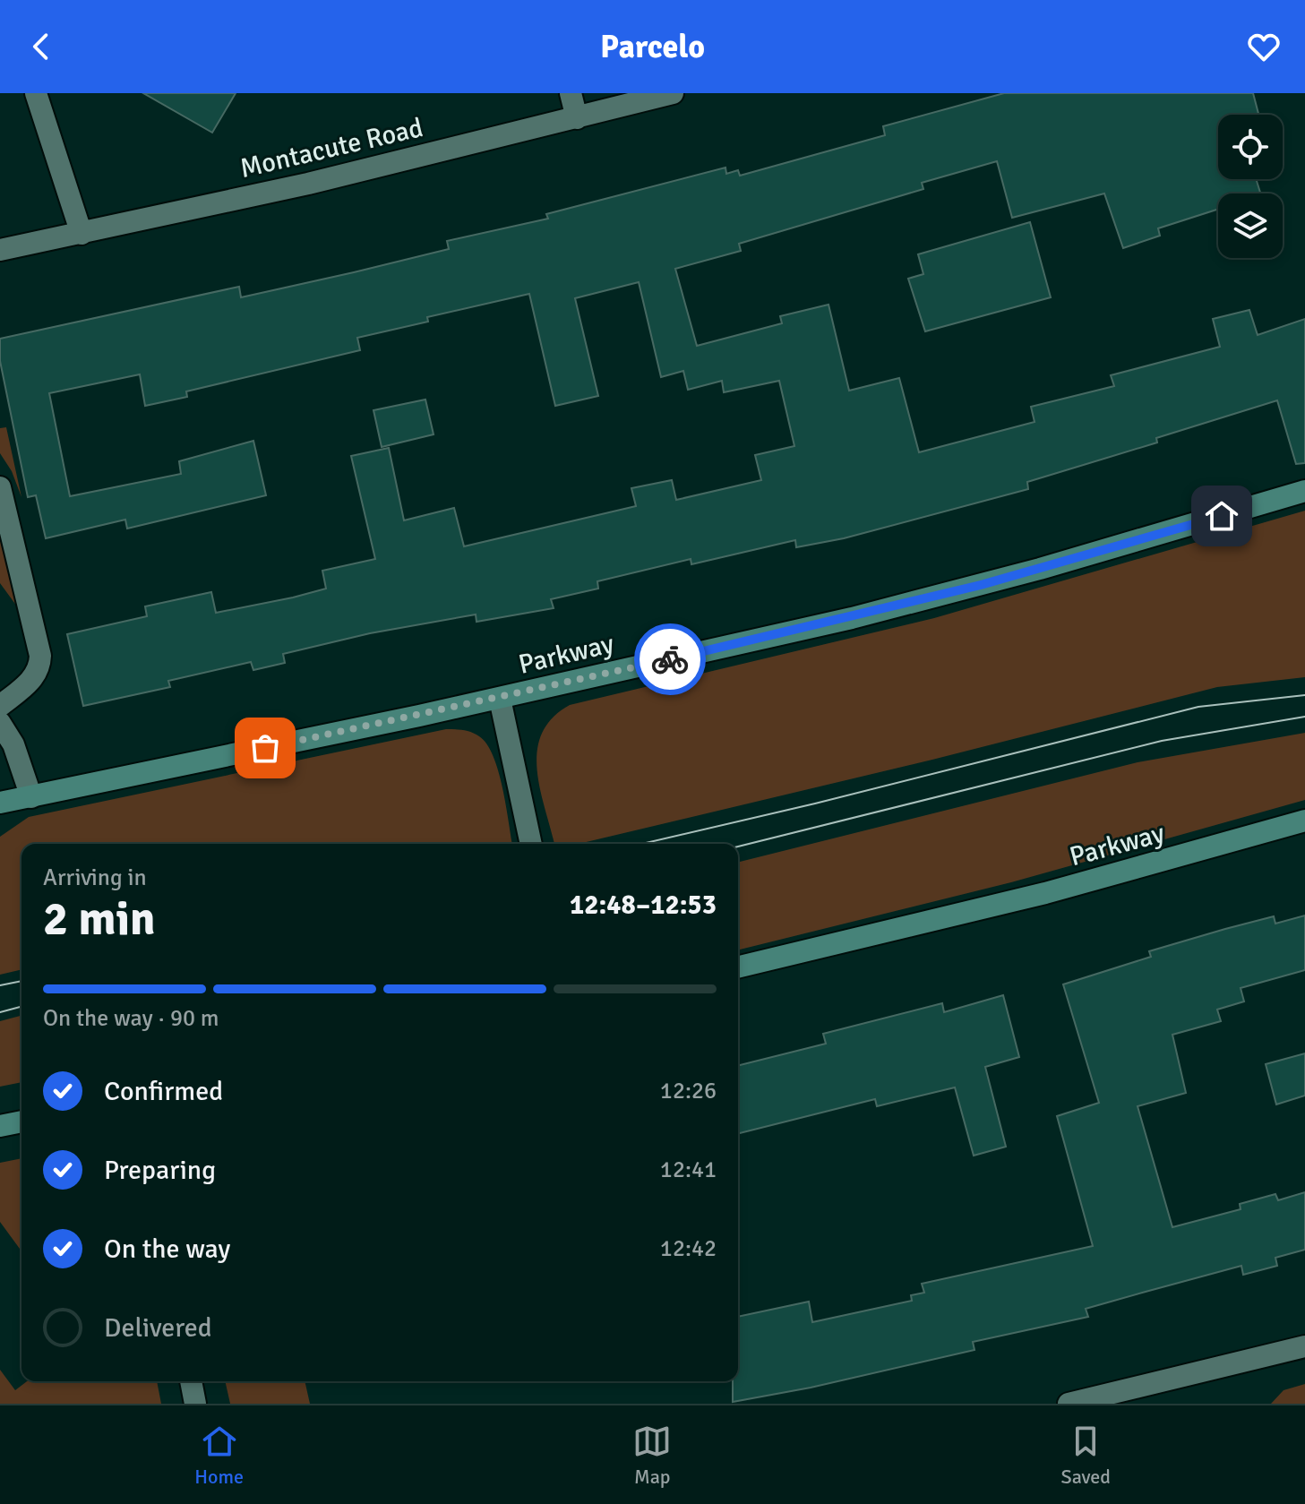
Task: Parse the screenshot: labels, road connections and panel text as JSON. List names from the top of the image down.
{
  "streets": {
    "street": ["Montacute Road", "Parkway"]
  },
  "page": {
    "header": "Parcelo",
    "heading": ["2 min", "Arriving in", "12:48–12:53"],
    "bar": "On the way · 90 m",
    "list": [
      ["Confirmed", "12:26"],
      ["Preparing", "12:41"],
      ["On the way", "12:42"],
      "Delivered"
    ],
    "tabs": ["Home", "Map", "Saved"]
  }
}
